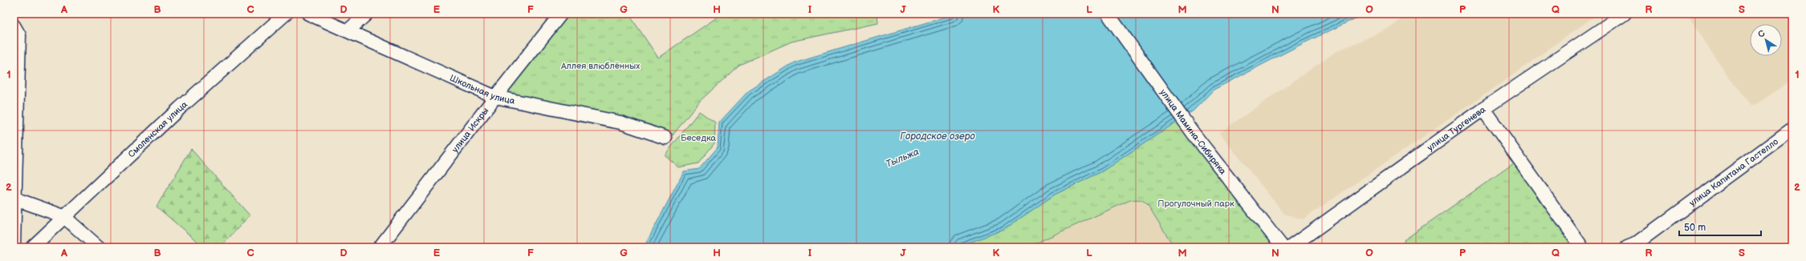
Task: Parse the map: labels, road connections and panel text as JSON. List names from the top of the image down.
{
  "streets": {
    "street": [
      "Школьная улица",
      "улица Тургенева",
      "Смоленская улица",
      "улица Искры",
      "улица Мамина-Сибиряка",
      "улица Капитана Гастелло"
    ]
  },
  "crossings": [
    ["Школьная улица", "улица Искры"]
  ],
  "water": ["Городское озеро", "Тыльжа"],
  "parks": ["Аллея влюблённых", "Беседка", "Прогулочный парк"],
  "scale_bar": "50 m",
  "north": "top left",
  "grid": {
    "columns": [
      "A",
      "B",
      "C",
      "D",
      "E",
      "F",
      "G",
      "H",
      "I",
      "J",
      "K",
      "L",
      "M",
      "N",
      "O",
      "P",
      "Q",
      "R",
      "S"
    ],
    "rows": ["1", "2"]
  }
}
